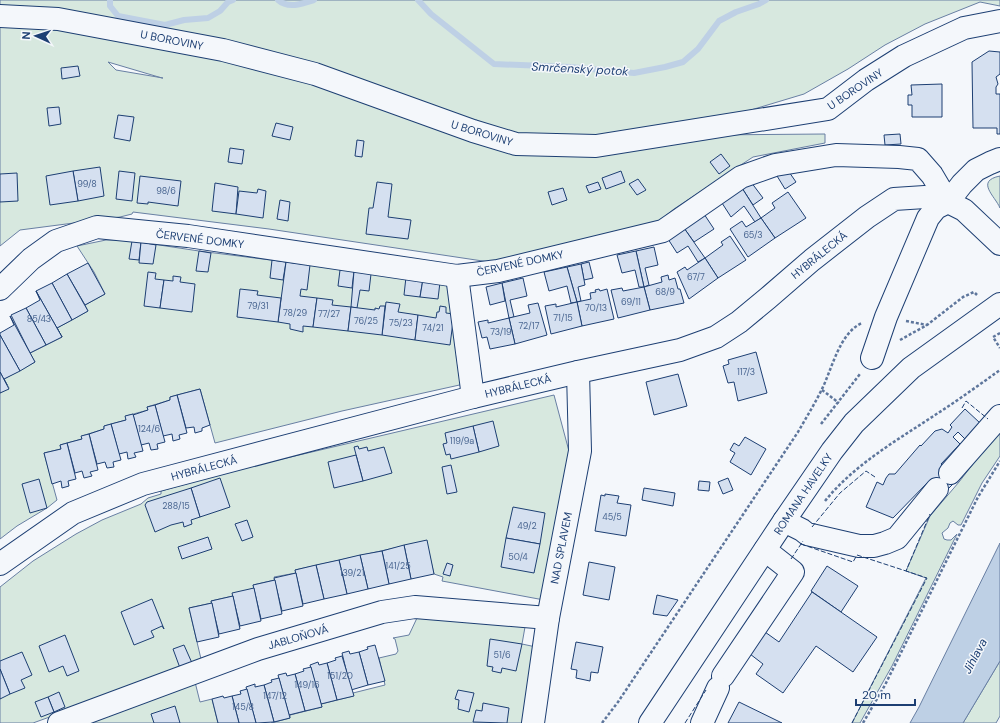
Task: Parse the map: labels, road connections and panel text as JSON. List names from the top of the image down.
{
  "streets": {
    "street": [
      "U BOROVINY",
      "ČERVENÉ DOMKY",
      "HYBRÁLECKÁ",
      "ROMANA HAVELKY",
      "NAD SPLAVEM",
      "JABLOŇOVÁ"
    ]
  },
  "crossings": [
    ["ČERVENÉ DOMKY", "HYBRÁLECKÁ"],
    ["HYBRÁLECKÁ", "NAD SPLAVEM"],
    ["NAD SPLAVEM", "JABLOŇOVÁ"]
  ],
  "water": ["Smrčenský potok", "Jihlava"],
  "house_numbers": [
    "99/8",
    "98/6",
    "65/3",
    "67/7",
    "68/9",
    "69/11",
    "79/31",
    "70/13",
    "78/29",
    "77/27",
    "71/15",
    "85/43",
    "76/25",
    "75/23",
    "72/17",
    "74/21",
    "73/19",
    "117/3",
    "124/6",
    "119/9a",
    "288/15",
    "45/5",
    "49/2",
    "50/4",
    "141/25",
    "139/21",
    "51/6",
    "151/20",
    "149/16",
    "147/12",
    "145/8"
  ],
  "scale_bar": "20 m",
  "north": "left"
}
